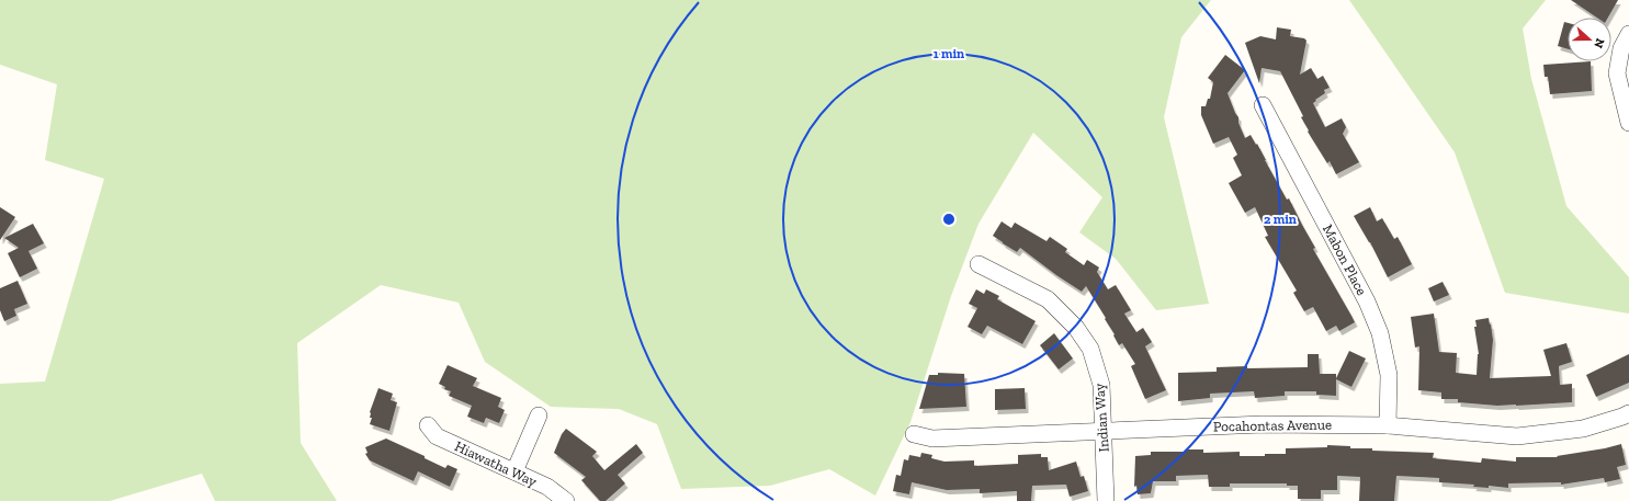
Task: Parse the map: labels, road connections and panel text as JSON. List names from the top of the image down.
{
  "streets": {
    "street": [
      "Mabon Place",
      "Indian Way",
      "Pocahontas Avenue",
      "Hiawatha Way"
    ]
  },
  "crossings": [
    ["Mabon Place", "Pocahontas Avenue"],
    ["Indian Way", "Pocahontas Avenue"]
  ],
  "north": "right",
  "rings": ["1 min", "2 min"]
}
